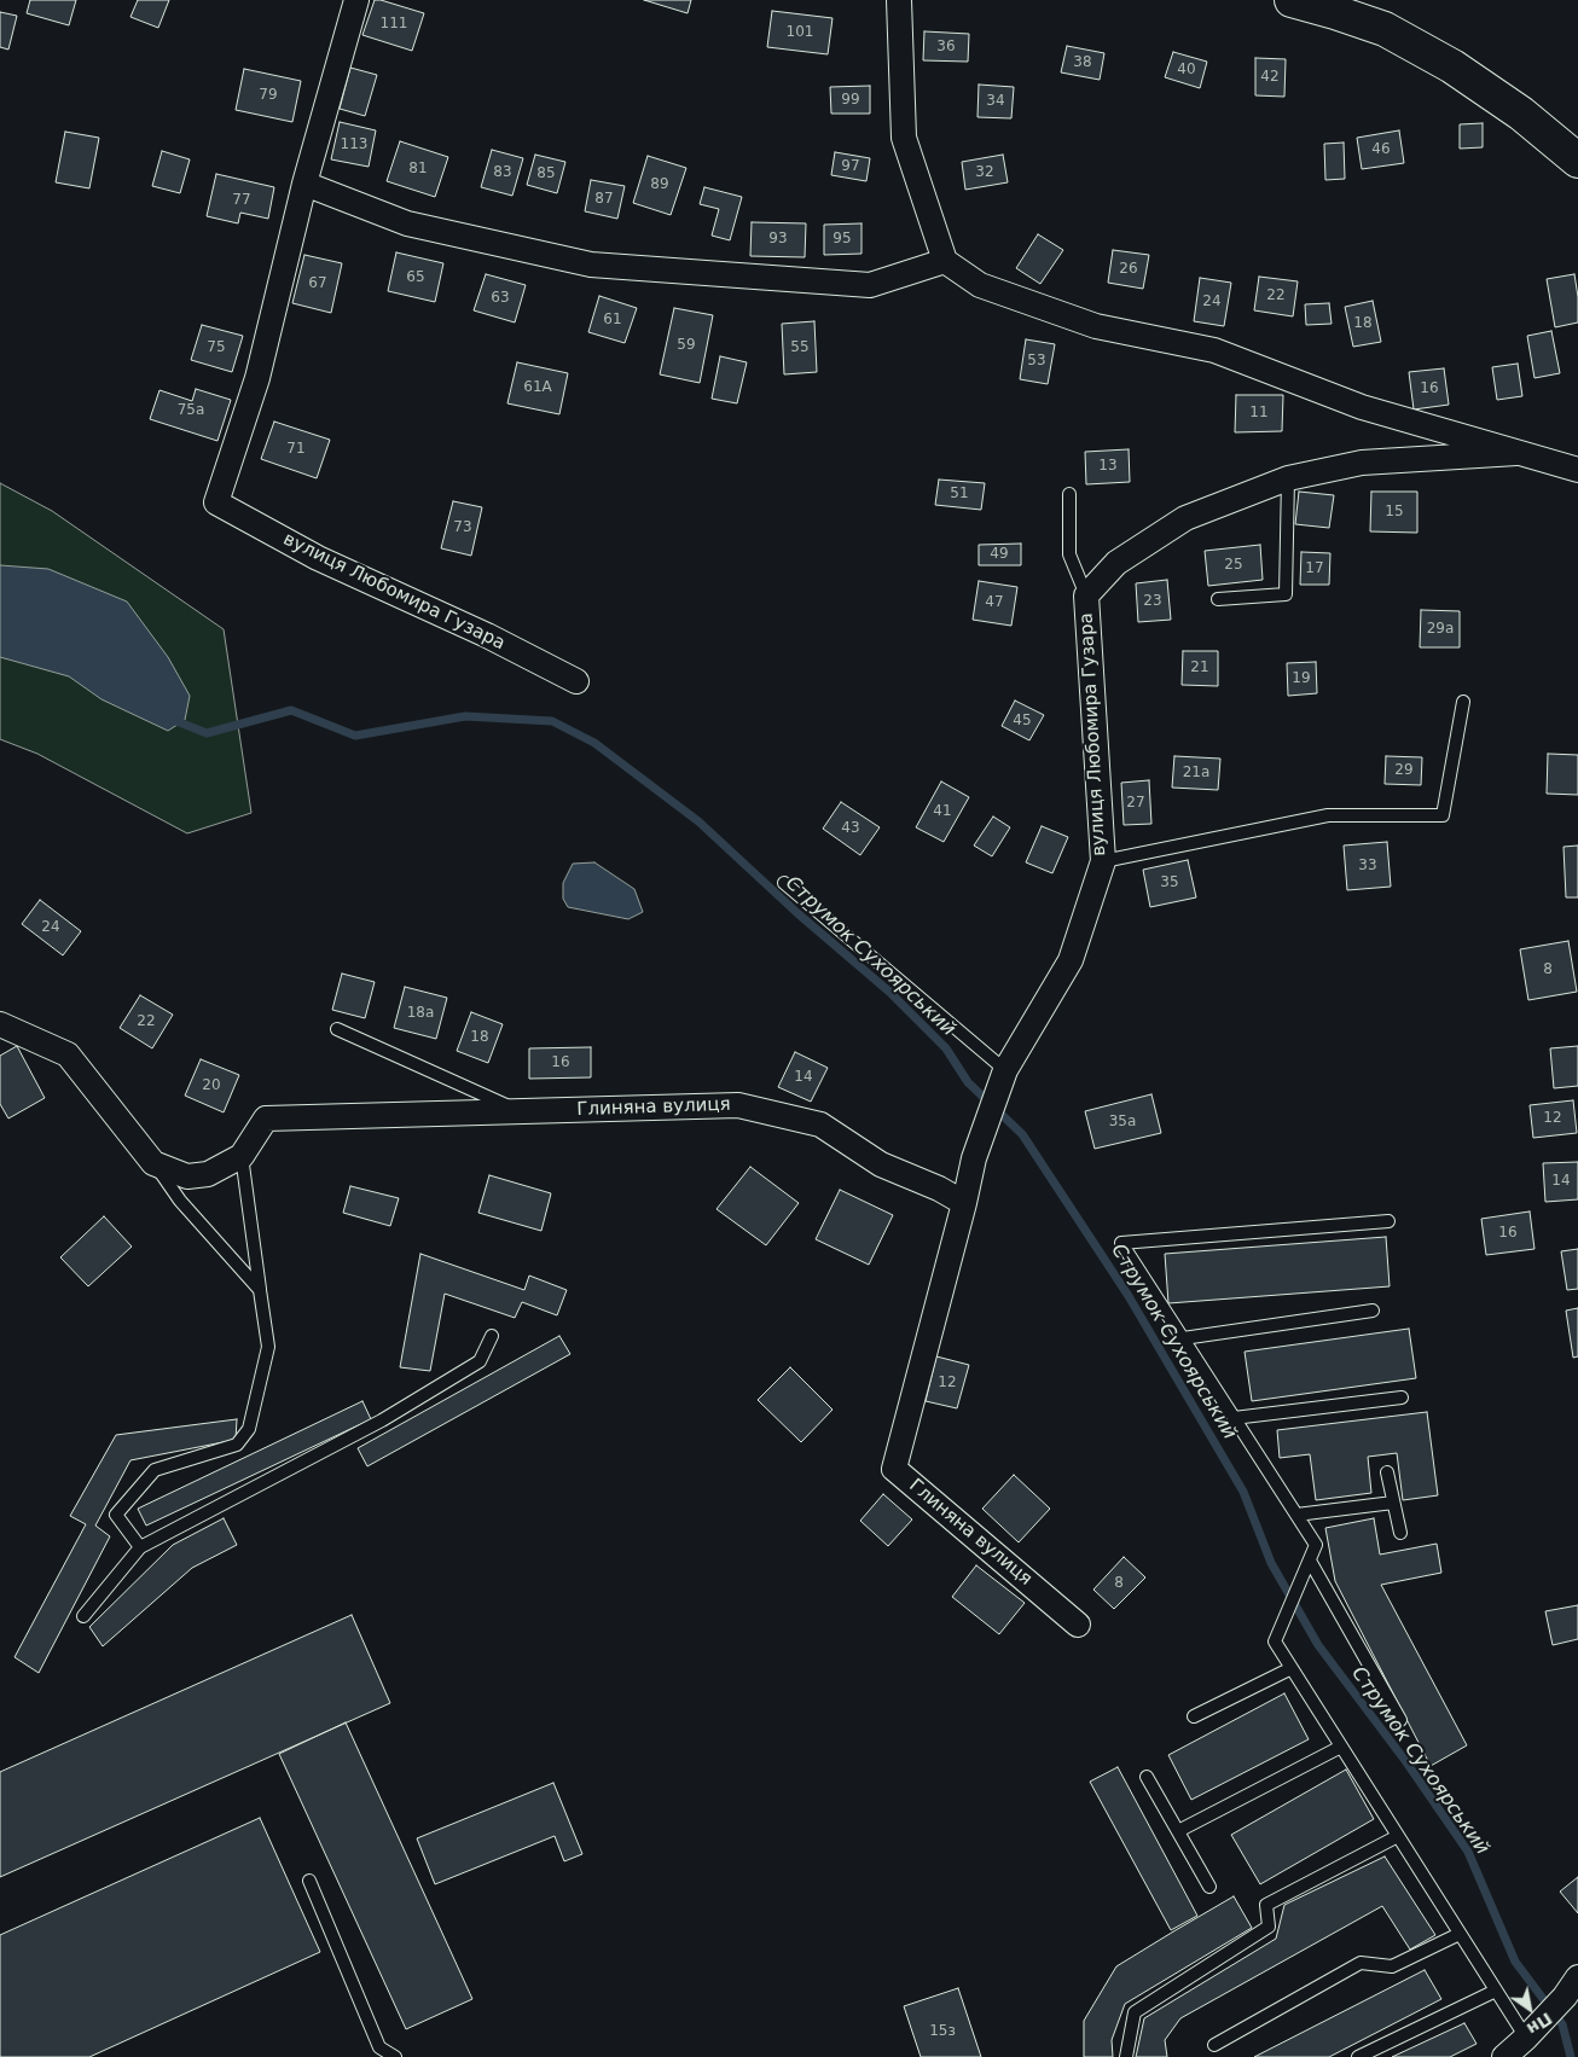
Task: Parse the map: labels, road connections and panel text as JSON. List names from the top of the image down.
{
  "streets": {
    "street": ["вулиця Любомира Гузара", "Глиняна вулиця"]
  },
  "crossings": [
    ["вулиця Любомира Гузара", "Глиняна вулиця"]
  ],
  "water": ["Струмок Сухоярський"],
  "house_numbers": [
    "111",
    "101",
    "36",
    "38",
    "40",
    "42",
    "79",
    "99",
    "34",
    "113",
    "46",
    "97",
    "81",
    "83",
    "32",
    "85",
    "89",
    "87",
    "77",
    "93",
    "95",
    "26",
    "65",
    "67",
    "22",
    "63",
    "24",
    "61",
    "18",
    "59",
    "75",
    "55",
    "53",
    "61А",
    "16",
    "75а",
    "11",
    "71",
    "13",
    "51",
    "15",
    "73",
    "49",
    "25",
    "17",
    "23",
    "47",
    "29а",
    "21",
    "19",
    "45",
    "29",
    "21а",
    "27",
    "41",
    "43",
    "33",
    "35",
    "24",
    "8",
    "18а",
    "22",
    "18",
    "16",
    "14",
    "20",
    "12",
    "35а",
    "14",
    "16",
    "12",
    "8",
    "15з"
  ],
  "north": "bottom right"
}
